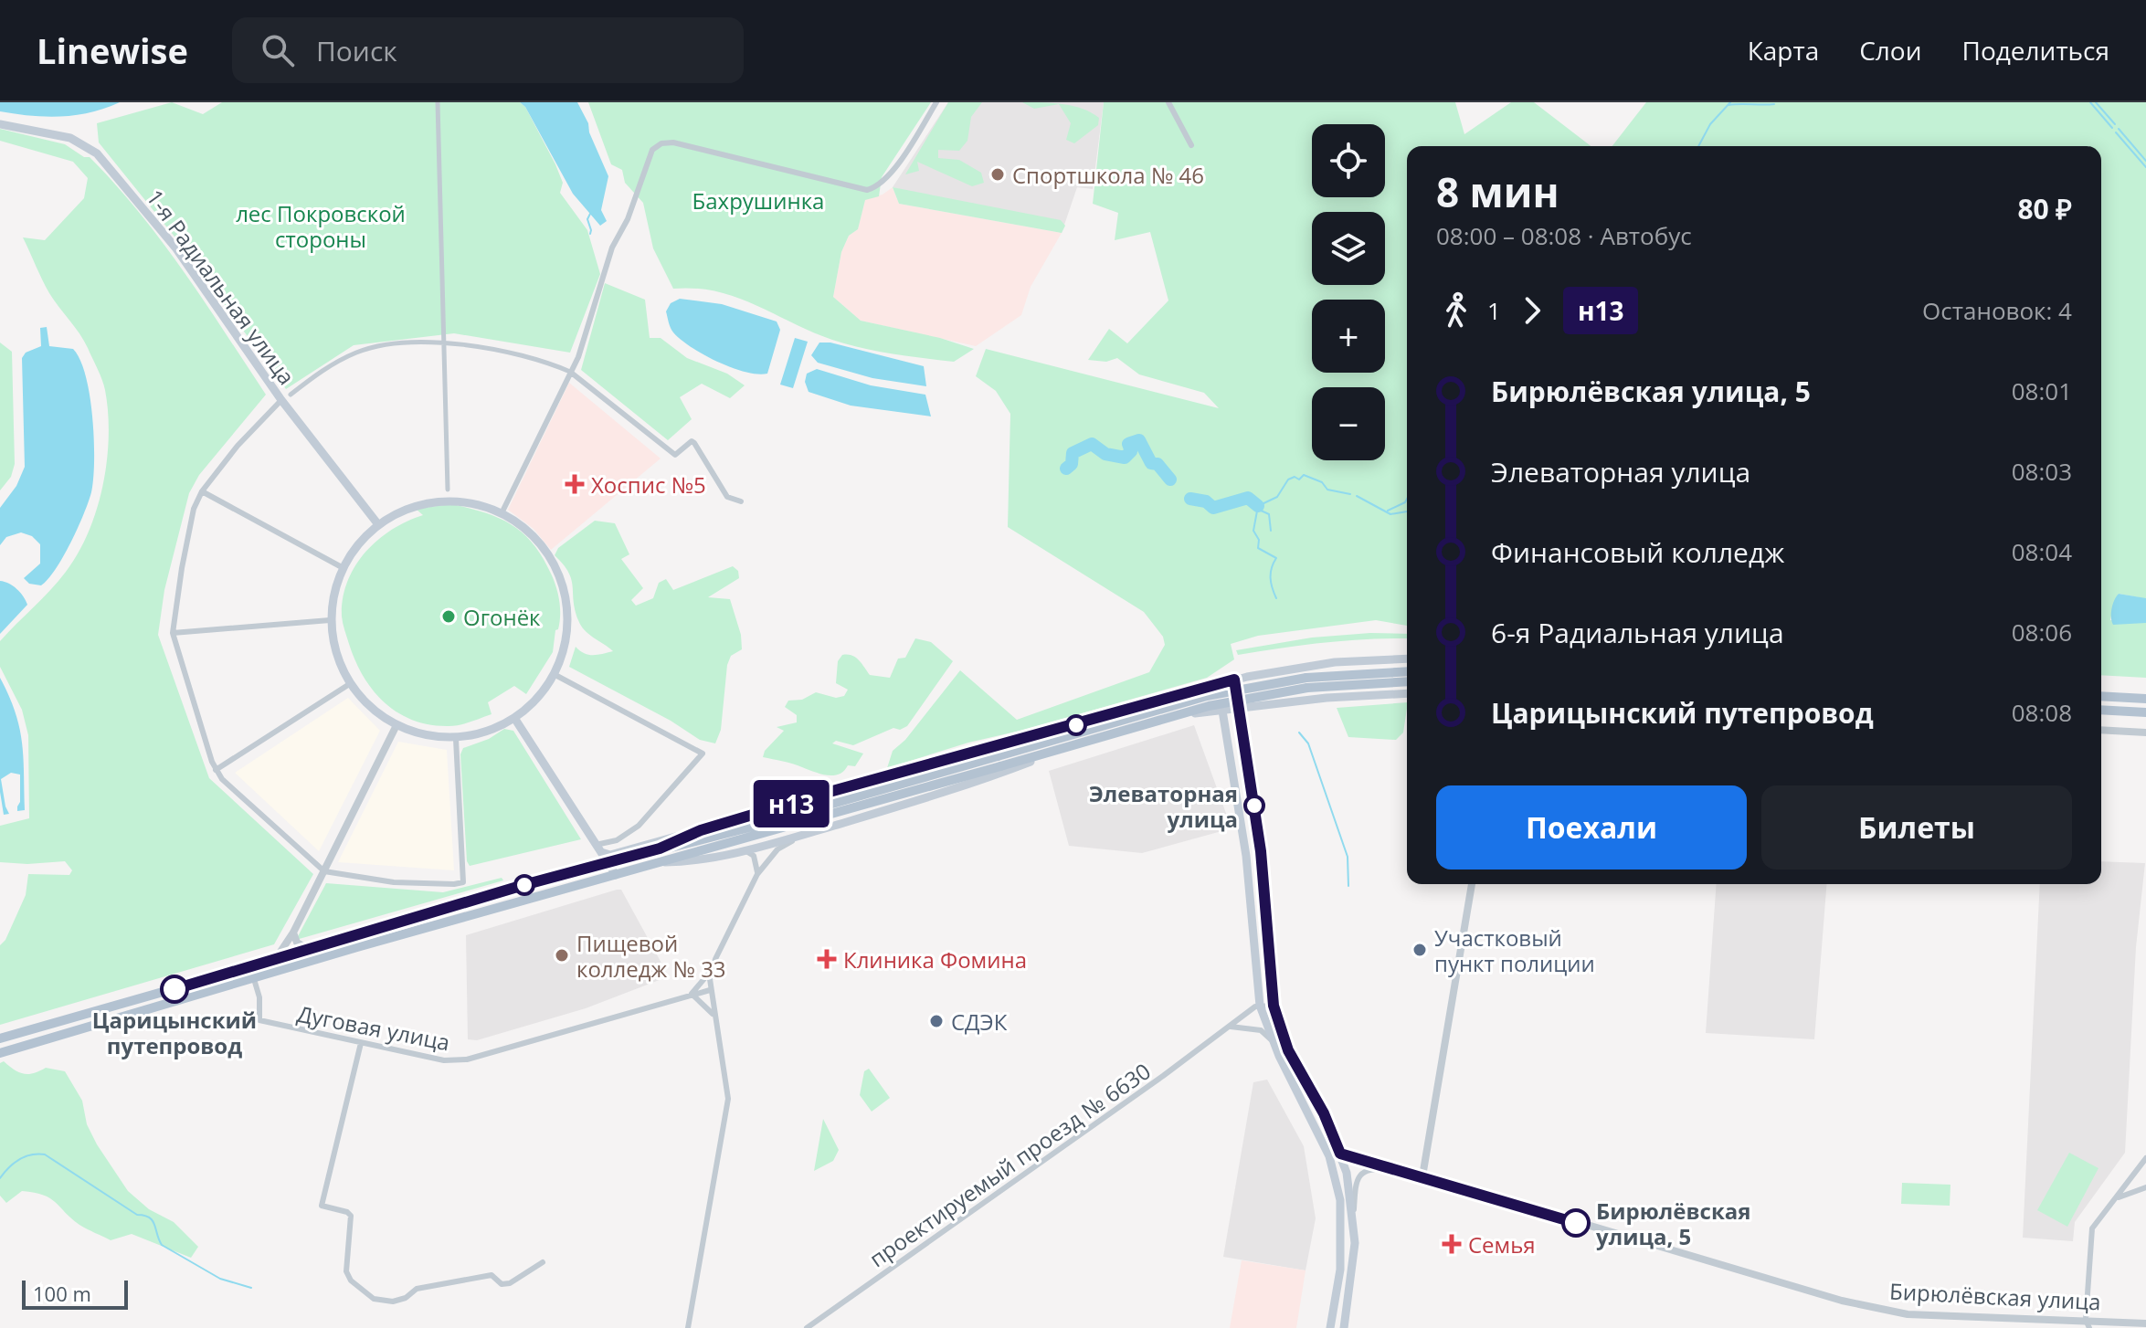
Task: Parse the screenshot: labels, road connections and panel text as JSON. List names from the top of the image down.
{
  "streets": {
    "main road": ["1-я Радиальная улица"],
    "street": ["Дуговая улица", "проектируемый проезд № 6630", "Бирюлёвская улица"]
  },
  "parks": ["Бахрушинка", "лес Покровской стороны"],
  "places": {
    "other": [
      "Спортшкола № 46",
      "Огонёк",
      "Элеваторная улица",
      "Участковый пункт полиции",
      "Пищевой колледж № 33",
      "Царицынский путепровод",
      "СДЭК",
      "Бирюлёвская улица, 5"
    ],
    "health": ["Хоспис №5", "Клиника Фомина", "Семья"]
  },
  "lines": ["bus line н13"],
  "scale_bar": "100 m",
  "page": {
    "header": "Linewise",
    "search": "Поиск",
    "nav": ["Карта", "Слои", "Поделиться"],
    "on_map": "н13",
    "map_buttons": ["+", "−"],
    "heading": ["8 мин", "08:00 – 08:08 · Автобус", "80 ₽"],
    "legs": ["1", "н13", "Остановок: 4"],
    "list": [
      {
        "name": "Бирюлёвская улица, 5",
        "value": "08:01"
      },
      {
        "name": "Элеваторная улица",
        "value": "08:03"
      },
      {
        "name": "Финансовый колледж",
        "value": "08:04"
      },
      {
        "name": "6-я Радиальная улица",
        "value": "08:06"
      },
      {
        "name": "Царицынский путепровод",
        "value": "08:08"
      }
    ],
    "buttons": ["Поехали", "Билеты"],
    "scale": "100 m"
  }
}
